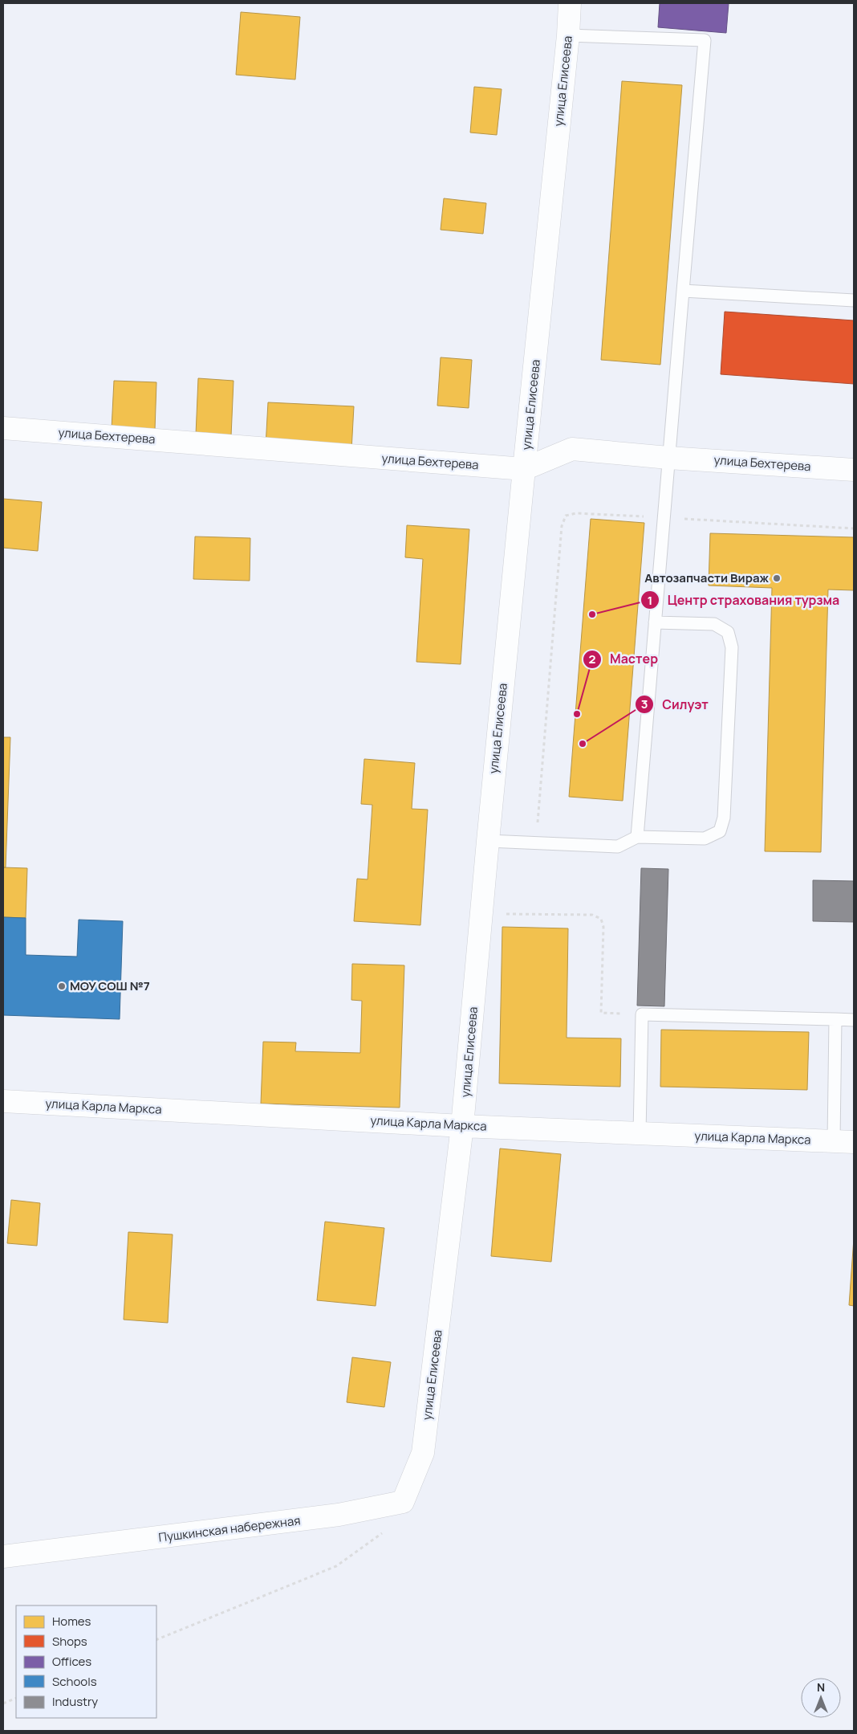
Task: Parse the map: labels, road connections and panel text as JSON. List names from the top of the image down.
{
  "streets": {
    "street": [
      "улица Елисеева",
      "улица Бехтерева",
      "улица Карла Маркса",
      "Пушкинская набережная"
    ]
  },
  "crossings": [
    ["улица Елисеева", "улица Бехтерева"],
    ["улица Елисеева", "улица Карла Маркса"],
    ["улица Елисеева", "Пушкинская набережная"]
  ],
  "places": [
    "Автозапчасти Вираж",
    "Центр страхования турзма",
    "Мастер",
    "Силуэт",
    "МОУ СОШ №7"
  ],
  "legend": [
    "Homes",
    "Shops",
    "Offices",
    "Schools",
    "Industry"
  ],
  "north": "top"
}
